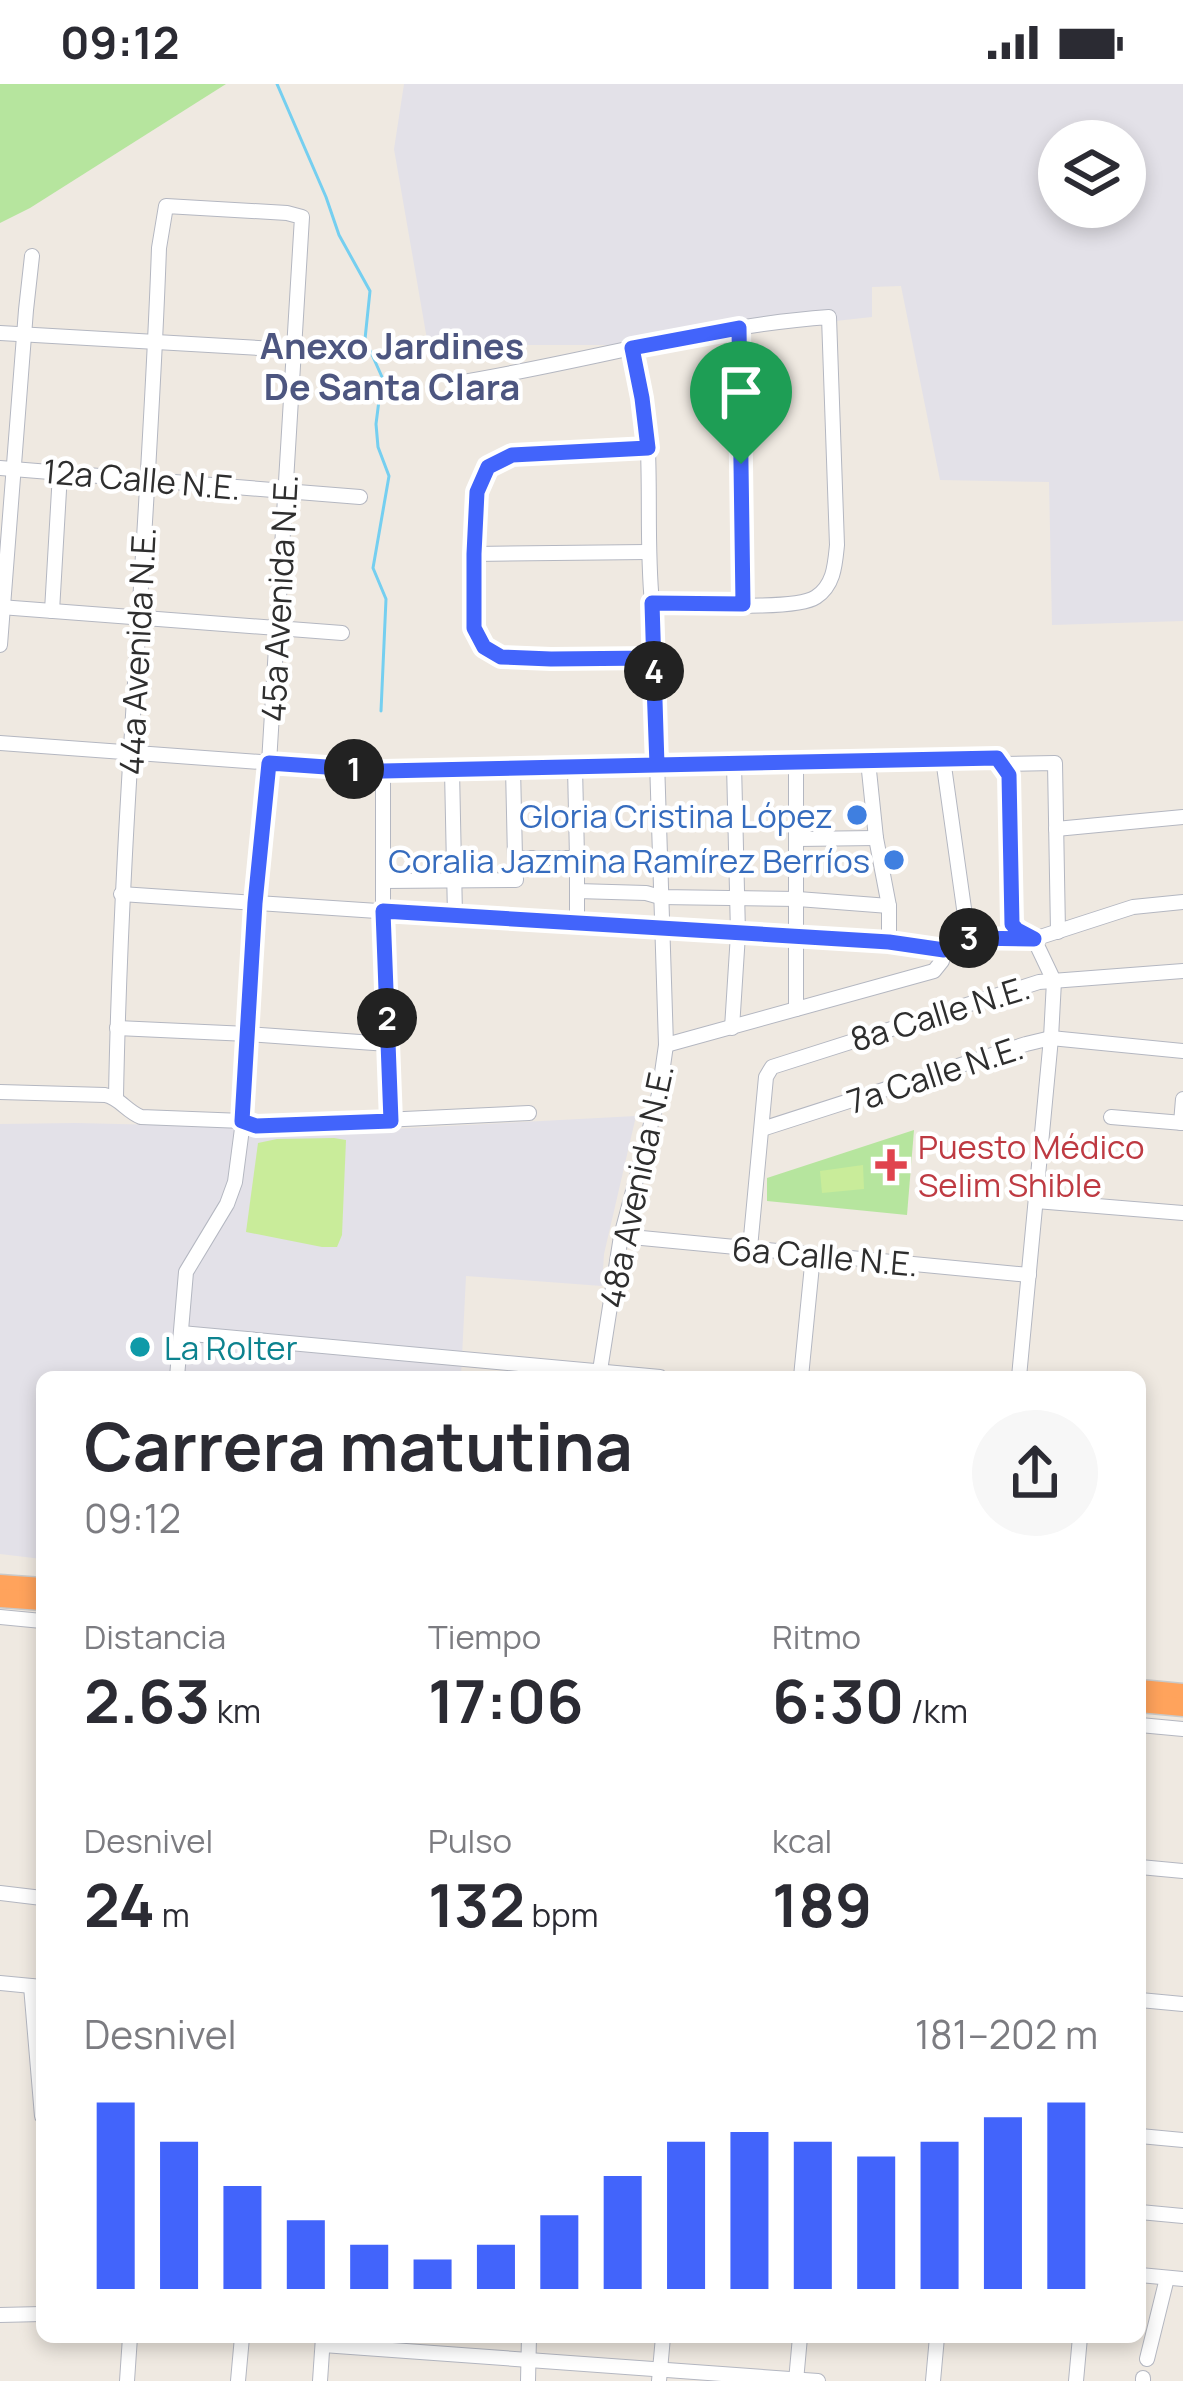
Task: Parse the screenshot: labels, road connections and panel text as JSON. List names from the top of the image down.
{
  "streets": {
    "street": [
      "12a Calle N.E.",
      "45a Avenida N.E.",
      "44a Avenida N.E.",
      "8a Calle N.E.",
      "7a Calle N.E.",
      "48a Avenida N.E.",
      "6a Calle N.E."
    ]
  },
  "crossings": [
    ["12a Calle N.E.", "45a Avenida N.E."],
    ["12a Calle N.E.", "44a Avenida N.E."],
    ["45a Avenida N.E.", "44a Avenida N.E."],
    ["8a Calle N.E.", "7a Calle N.E."],
    ["48a Avenida N.E.", "6a Calle N.E."]
  ],
  "districts": ["Anexo Jardines De Santa Clara"],
  "places": {
    "other": ["Gloria Cristina López", "Coralia Jazmina Ramírez Berríos", "La Rolter"],
    "health": ["Puesto Médico Selim Shible"]
  },
  "page": {
    "status": "09:12",
    "pins": [
      "4",
      "1",
      "3",
      "2"
    ],
    "heading": ["Carrera matutina", "09:12"],
    "stats": [
      ["Distancia", "2.63 km"],
      ["Tiempo", "17:06"],
      ["Ritmo", "6:30 /km"],
      ["Desnivel", "24 m"],
      ["Pulso", "132 bpm"],
      ["kcal", "189"]
    ],
    "chart": ["Desnivel", "181–202 m"]
  }
}
